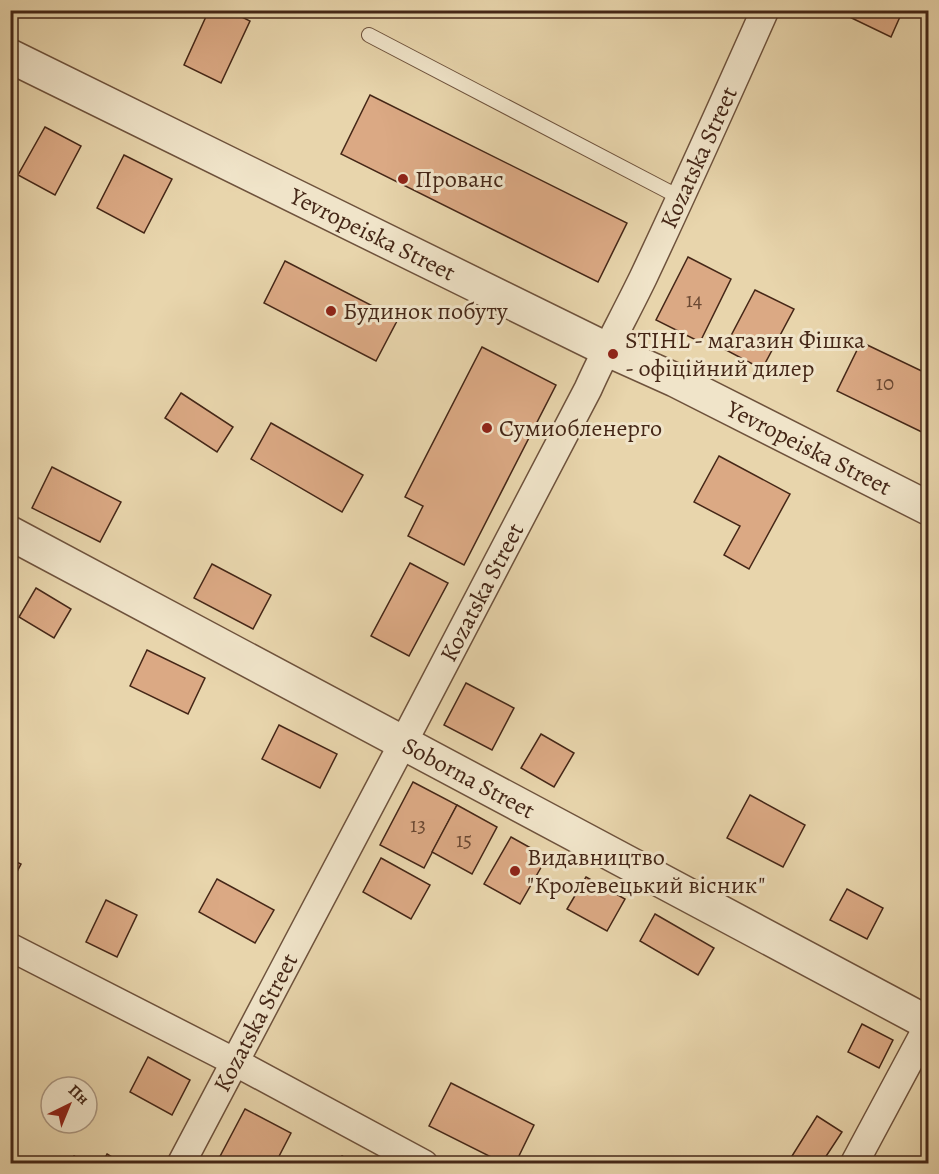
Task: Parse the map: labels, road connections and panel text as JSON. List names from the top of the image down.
{
  "streets": {
    "street": ["Kozatska Street", "Yevropeiska Street", "Soborna Street"]
  },
  "crossings": [
    ["Kozatska Street", "Yevropeiska Street"],
    ["Kozatska Street", "Soborna Street"]
  ],
  "places": [
    "Прованс",
    "Будинок побуту",
    "STIHL - магазин Фішка - офіційний дилер",
    "Сумиобленерго",
    "Видавництво \"Кролевецький вісник\""
  ],
  "house_numbers": [
    "14",
    "10",
    "13",
    "15"
  ],
  "north": "top right"
}
